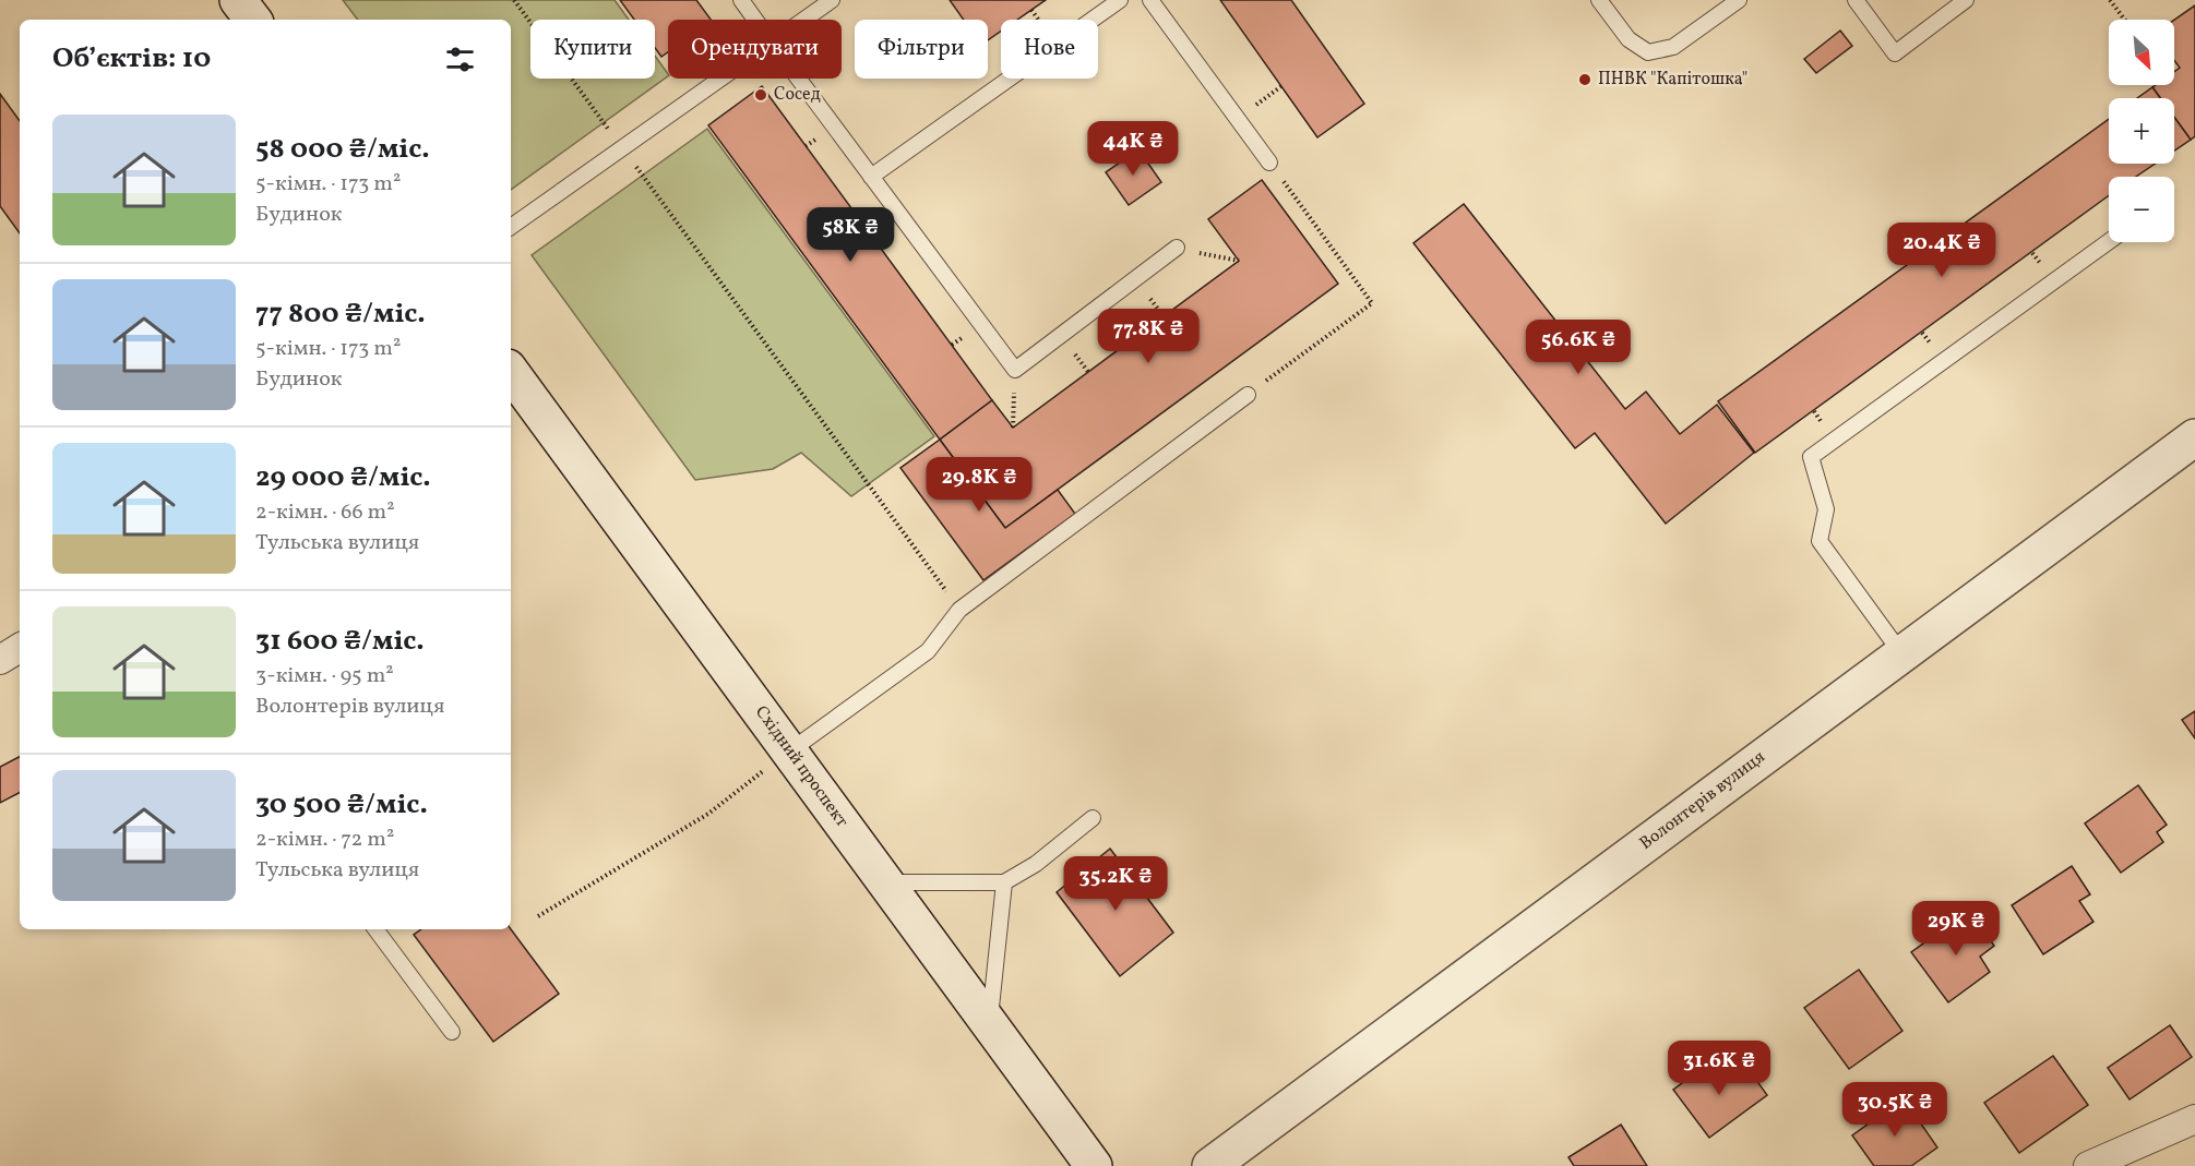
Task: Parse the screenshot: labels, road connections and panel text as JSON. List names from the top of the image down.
{
  "streets": {
    "street": ["Східний проспект", "Волонтерів вулиця"]
  },
  "places": ["ПНВК \"Капітошка\"", "Сосед"],
  "north": "bottom right",
  "page": {
    "map_buttons": ["+", "−"],
    "chip": [
      "Купити",
      "Орендувати",
      "Фільтри",
      "Нове"
    ],
    "heading": "Об’єктів: 10",
    "list": [
      {
        "name": "58 000 ₴/міс.",
        "note": "5-кімн. · 173 m² · Будинок"
      },
      {
        "name": "77 800 ₴/міс.",
        "note": "5-кімн. · 173 m² · Будинок"
      },
      {
        "name": "29 000 ₴/міс.",
        "note": "2-кімн. · 66 m² · Тульська вулиця"
      },
      {
        "name": "31 600 ₴/міс.",
        "note": "3-кімн. · 95 m² · Волонтерів вулиця"
      },
      {
        "name": "30 500 ₴/міс.",
        "note": "2-кімн. · 72 m² · Тульська вулиця"
      }
    ],
    "price": [
      "44K ₴",
      "58K ₴",
      "20.4K ₴",
      "77.8K ₴",
      "56.6K ₴",
      "29.8K ₴",
      "35.2K ₴",
      "29K ₴",
      "31.6K ₴",
      "30.5K ₴"
    ]
  }
}
